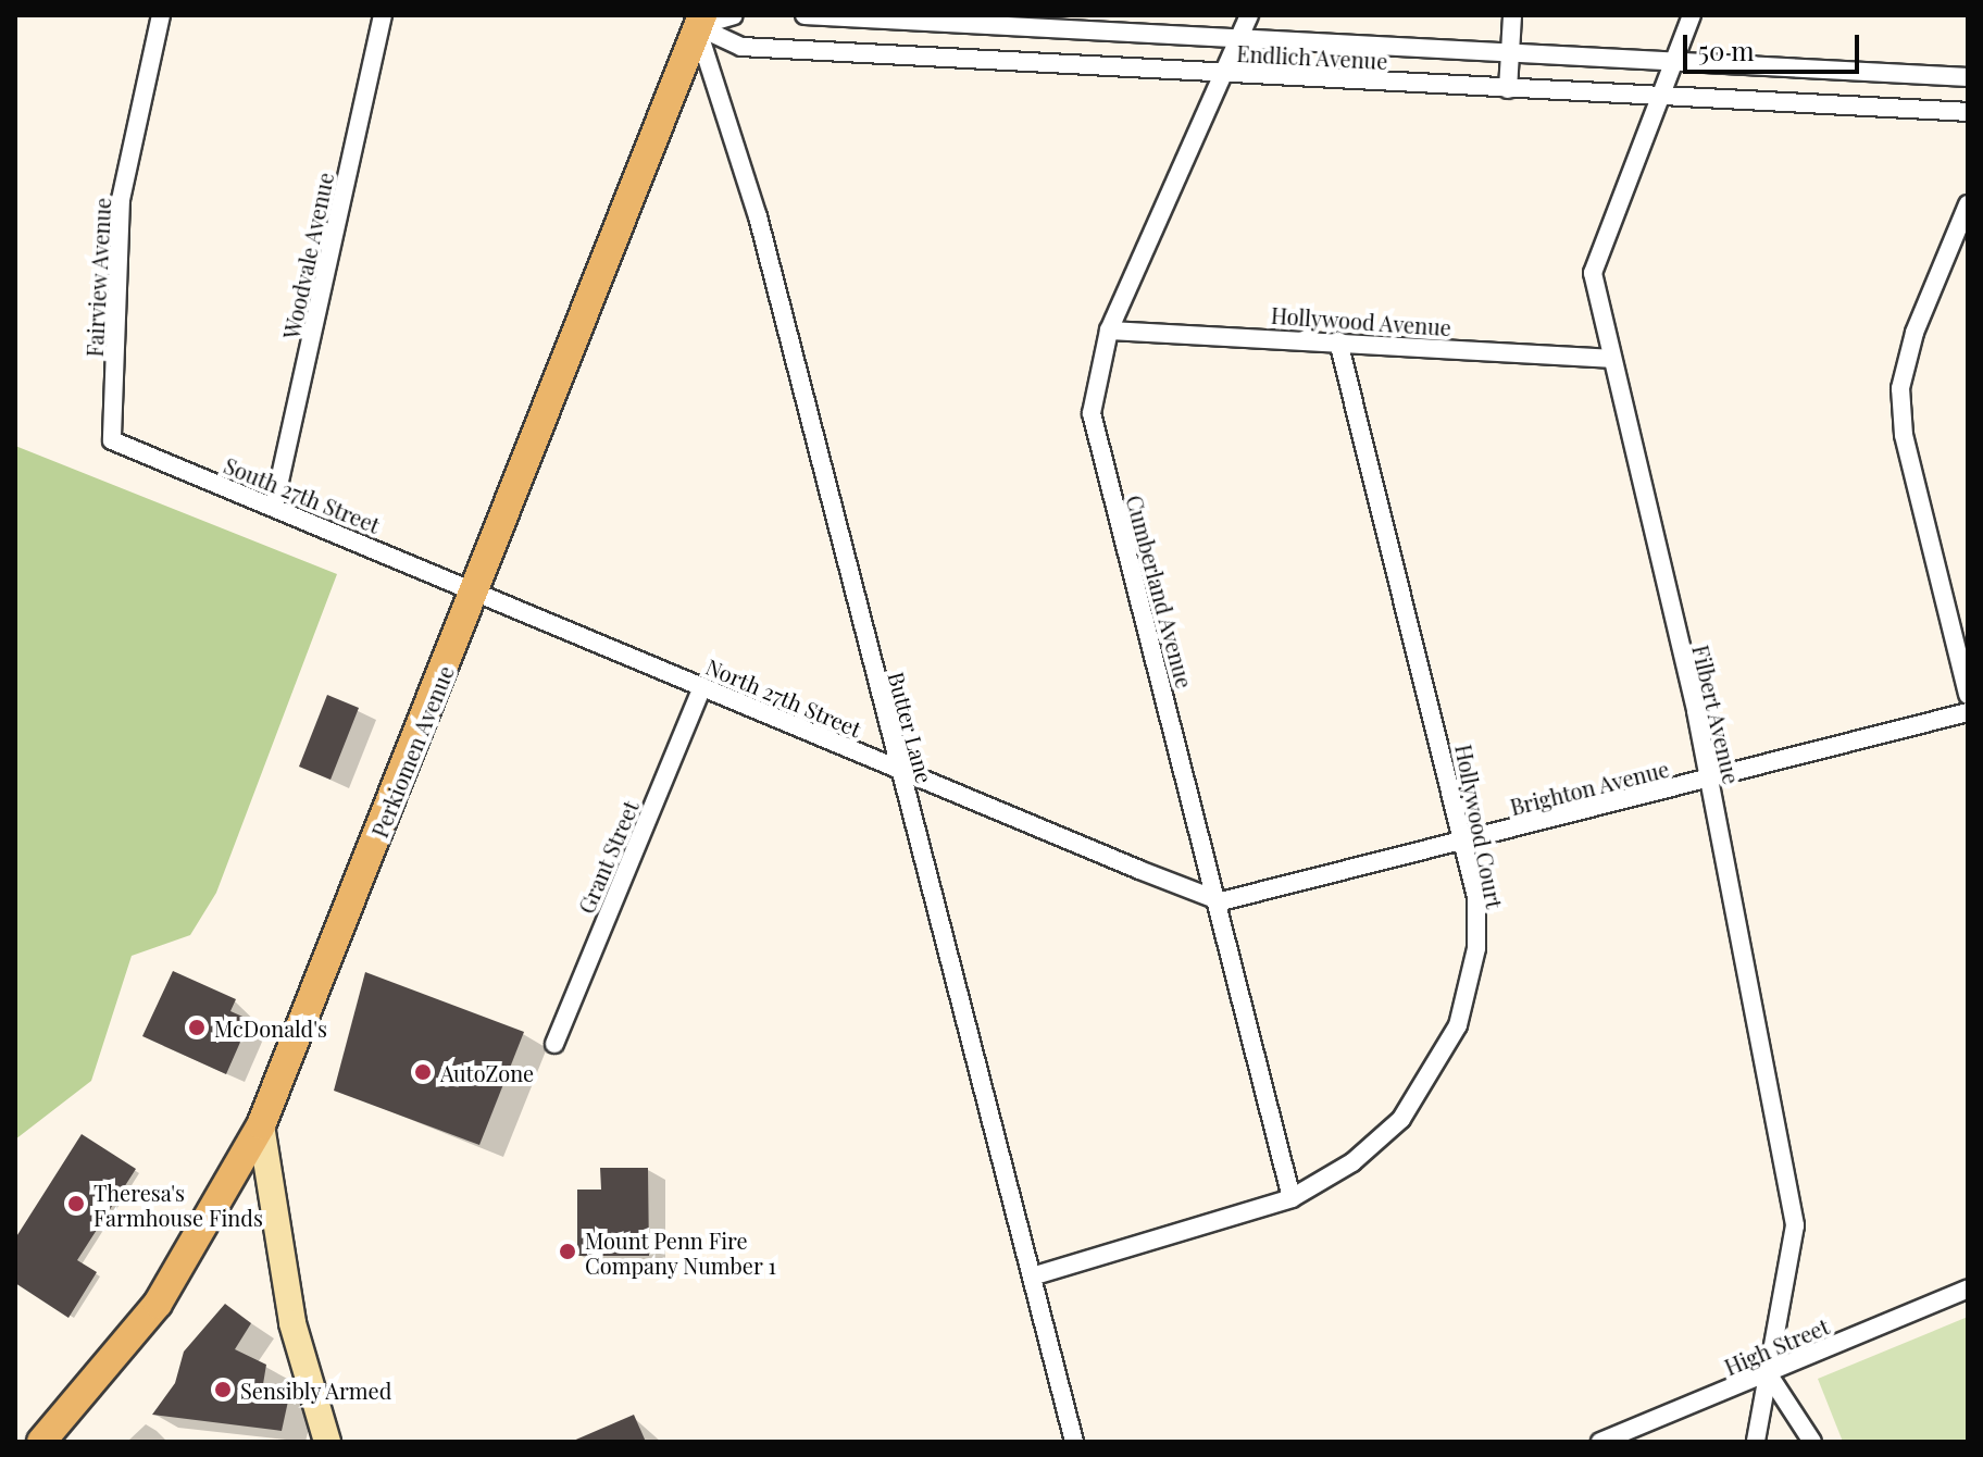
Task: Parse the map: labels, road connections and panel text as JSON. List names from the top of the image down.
{
  "streets": {
    "main road": ["Perkiomen Avenue"],
    "street": [
      "Endlich Avenue",
      "Woodvale Avenue",
      "Fairview Avenue",
      "Hollywood Avenue",
      "South 27th Street",
      "Cumberland Avenue",
      "North 27th Street",
      "Filbert Avenue",
      "Butter Lane",
      "Brighton Avenue",
      "Hollywood Court",
      "Grant Street",
      "High Street"
    ]
  },
  "crossings": [
    ["Endlich Avenue", "Cumberland Avenue"],
    ["Endlich Avenue", "Filbert Avenue"],
    ["Endlich Avenue", "Butter Lane"],
    ["Endlich Avenue", "Perkiomen Avenue"],
    ["Woodvale Avenue", "South 27th Street"],
    ["Fairview Avenue", "South 27th Street"],
    ["Hollywood Avenue", "Cumberland Avenue"],
    ["Hollywood Avenue", "Filbert Avenue"],
    ["Hollywood Avenue", "Hollywood Court"],
    ["South 27th Street", "North 27th Street"],
    ["South 27th Street", "Perkiomen Avenue"],
    ["Cumberland Avenue", "North 27th Street"],
    ["Cumberland Avenue", "Brighton Avenue"],
    ["Cumberland Avenue", "Hollywood Court"],
    ["North 27th Street", "Butter Lane"],
    ["North 27th Street", "Perkiomen Avenue"],
    ["North 27th Street", "Brighton Avenue"],
    ["North 27th Street", "Grant Street"],
    ["Filbert Avenue", "Brighton Avenue"],
    ["Filbert Avenue", "High Street"],
    ["Butter Lane", "Perkiomen Avenue"],
    ["Butter Lane", "Hollywood Court"],
    ["Brighton Avenue", "Hollywood Court"]
  ],
  "places": [
    "McDonald's",
    "AutoZone",
    "Theresa's Farmhouse Finds",
    "Mount Penn Fire Company Number 1",
    "Sensibly Armed"
  ],
  "scale_bar": "50 m"
}
